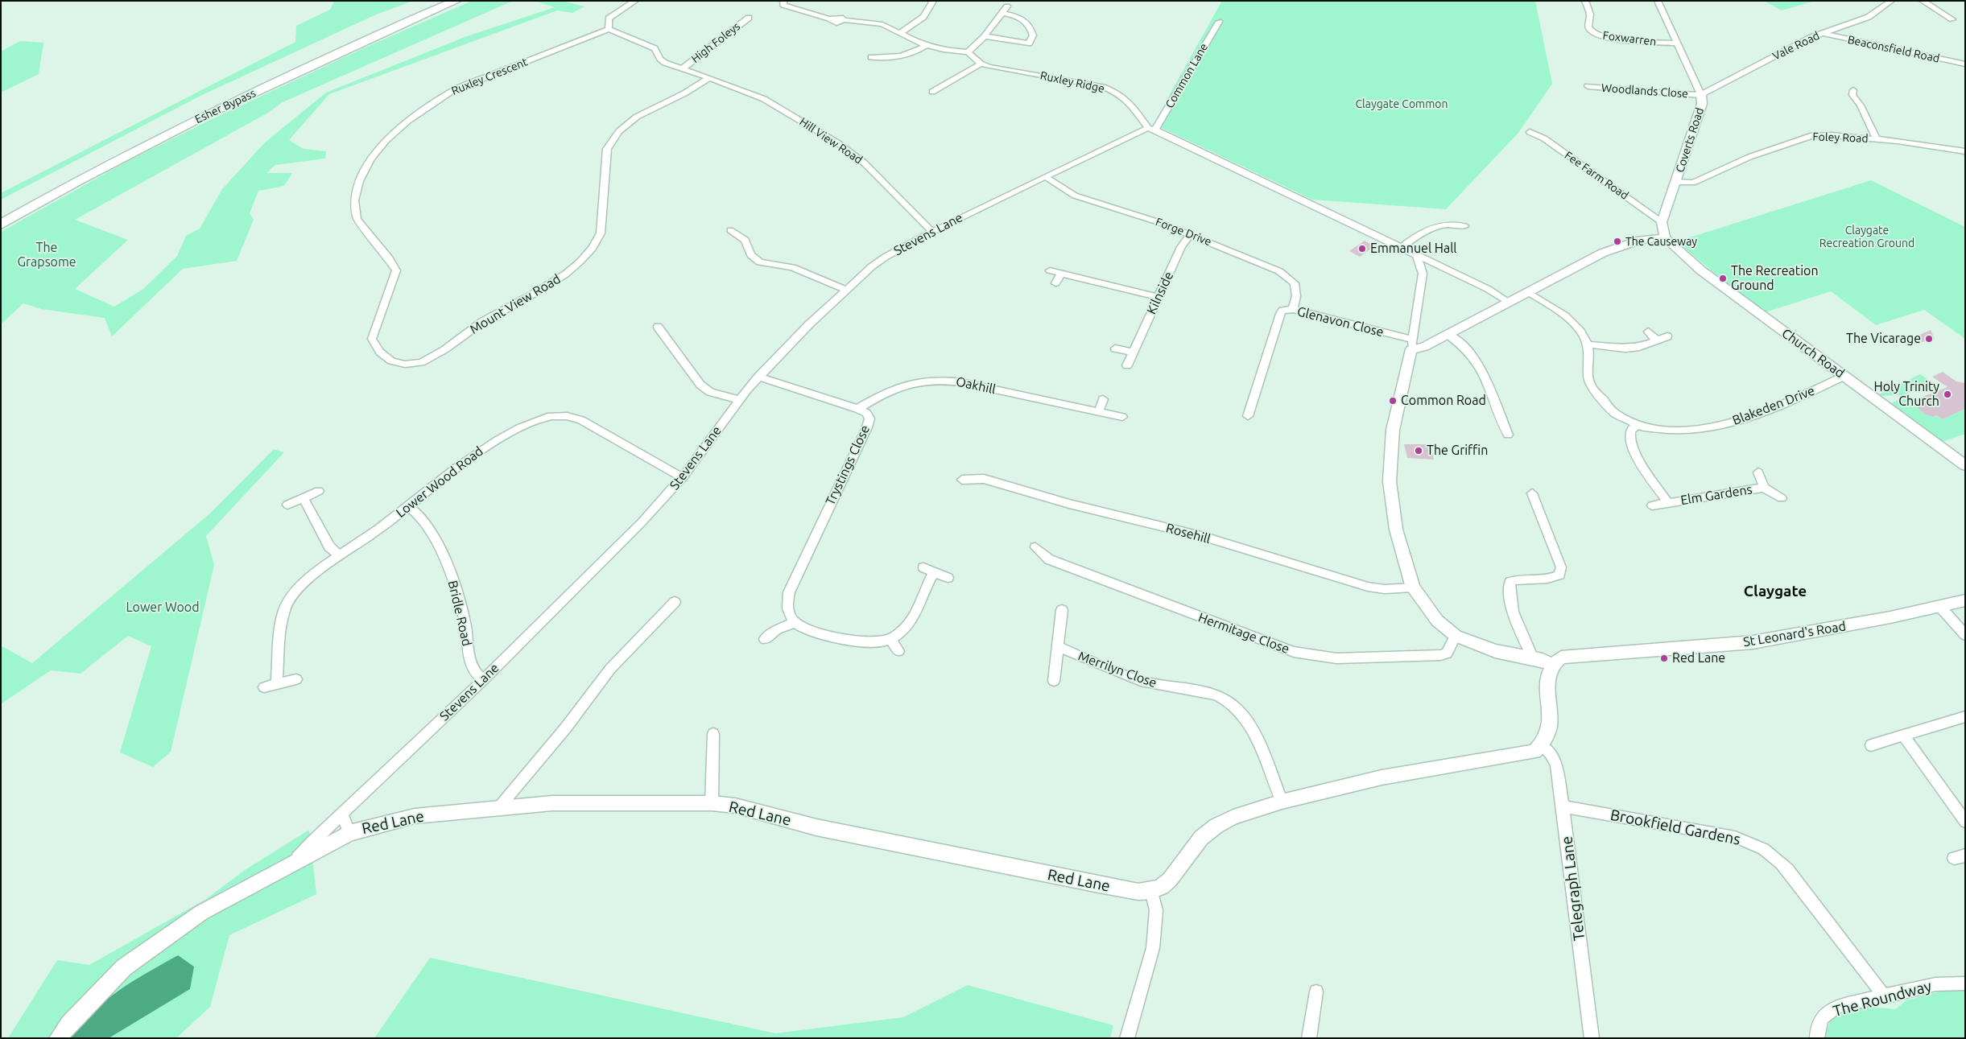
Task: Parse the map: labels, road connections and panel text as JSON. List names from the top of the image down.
{
  "streets": {
    "highway": ["Esher Bypass"],
    "street": [
      "Foxwarren",
      "High Foleys",
      "Vale Road",
      "Beaconsfield Road",
      "Common Lane",
      "Ruxley Crescent",
      "Ruxley Ridge",
      "Woodlands Close",
      "Foley Road",
      "Coverts Road",
      "Hill View Road",
      "Fee Farm Road",
      "Forge Drive",
      "Stevens Lane",
      "Kilnside",
      "Mount View Road",
      "Glenavon Close",
      "Church Road",
      "Oakhill",
      "Blakeden Drive",
      "Trystings Close",
      "Lower Wood Road",
      "Elm Gardens",
      "Rosehill",
      "Bridle Road",
      "Hermitage Close",
      "St Leonard's Road",
      "Merrilyn Close",
      "Red Lane",
      "Brookfield Gardens",
      "Telegraph Lane",
      "The Roundway"
    ]
  },
  "crossings": [
    ["Foxwarren", "Coverts Road"],
    ["Vale Road", "Beaconsfield Road"],
    ["Vale Road", "Woodlands Close"],
    ["Vale Road", "Coverts Road"],
    ["Common Lane", "Ruxley Ridge"],
    ["Common Lane", "Stevens Lane"],
    ["Ruxley Crescent", "Mount View Road"],
    ["Ruxley Ridge", "Stevens Lane"],
    ["Woodlands Close", "Coverts Road"],
    ["Foley Road", "Coverts Road"],
    ["Coverts Road", "Fee Farm Road"],
    ["Hill View Road", "Stevens Lane"],
    ["Hill View Road", "Mount View Road"],
    ["Forge Drive", "Stevens Lane"],
    ["Forge Drive", "Kilnside"],
    ["Forge Drive", "Glenavon Close"],
    ["Stevens Lane", "Trystings Close"],
    ["Stevens Lane", "Lower Wood Road"],
    ["Stevens Lane", "Bridle Road"],
    ["Stevens Lane", "Red Lane"],
    ["Church Road", "Blakeden Drive"],
    ["Oakhill", "Trystings Close"],
    ["Blakeden Drive", "Elm Gardens"],
    ["Lower Wood Road", "Bridle Road"],
    ["Brookfield Gardens", "Telegraph Lane"],
    ["Brookfield Gardens", "The Roundway"]
  ],
  "districts": ["Claygate"],
  "parks": [
    "Claygate Common",
    "Claygate Recreation Ground",
    "The Grapsome",
    "Lower Wood"
  ],
  "places": [
    "The Causeway",
    "Emmanuel Hall",
    "The Recreation Ground",
    "The Vicarage",
    "Holy Trinity Church",
    "Common Road",
    "The Griffin",
    "Red Lane"
  ]
}
